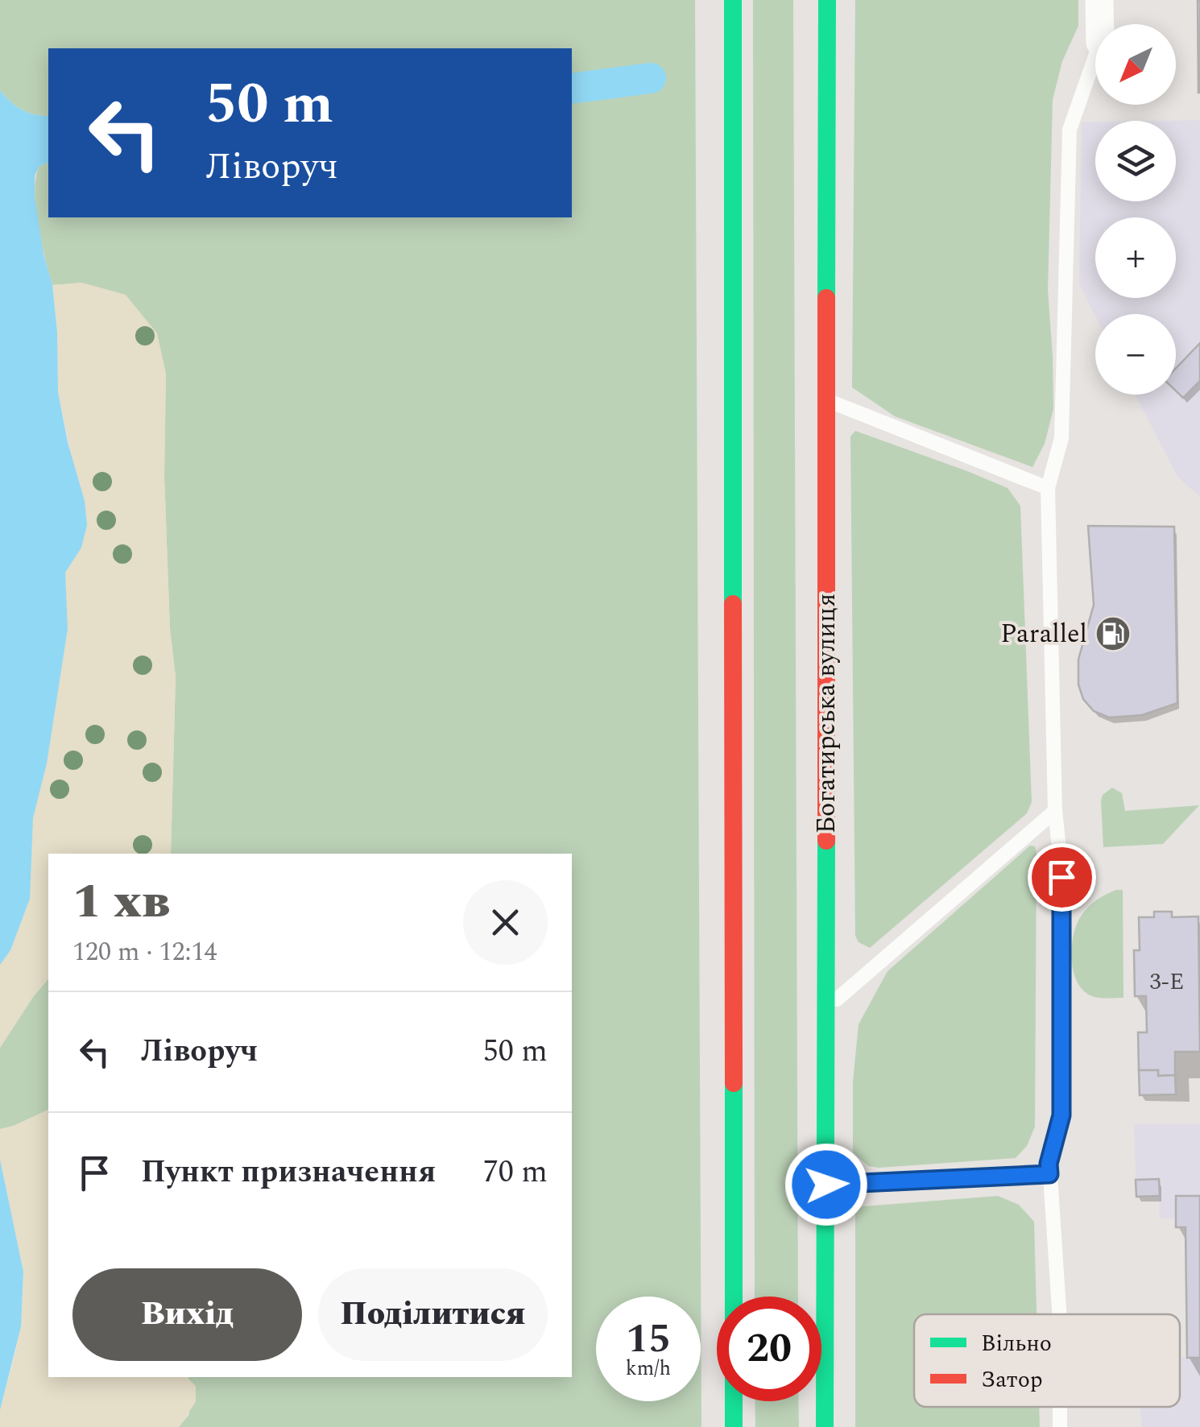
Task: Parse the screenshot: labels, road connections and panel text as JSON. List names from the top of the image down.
{
  "streets": {
    "main road": ["Богатирська вулиця"]
  },
  "places": {
    "fuel station": ["Parallel"]
  },
  "house_numbers": ["3-Е"],
  "legend": ["Вільно", "Затор"],
  "north": "bottom left",
  "page": {
    "map_buttons": ["+", "−"],
    "turn": ["50 m", "Ліворуч"],
    "heading": ["1 хв", "120 m · 12:14"],
    "list": [
      {
        "name": "Ліворуч",
        "value": "50 m"
      },
      {
        "name": "Пункт призначення",
        "value": "70 m"
      }
    ],
    "buttons": ["Вихід", "Поділитися"],
    "speed": "15 km/h",
    "limit": "20"
  }
}
